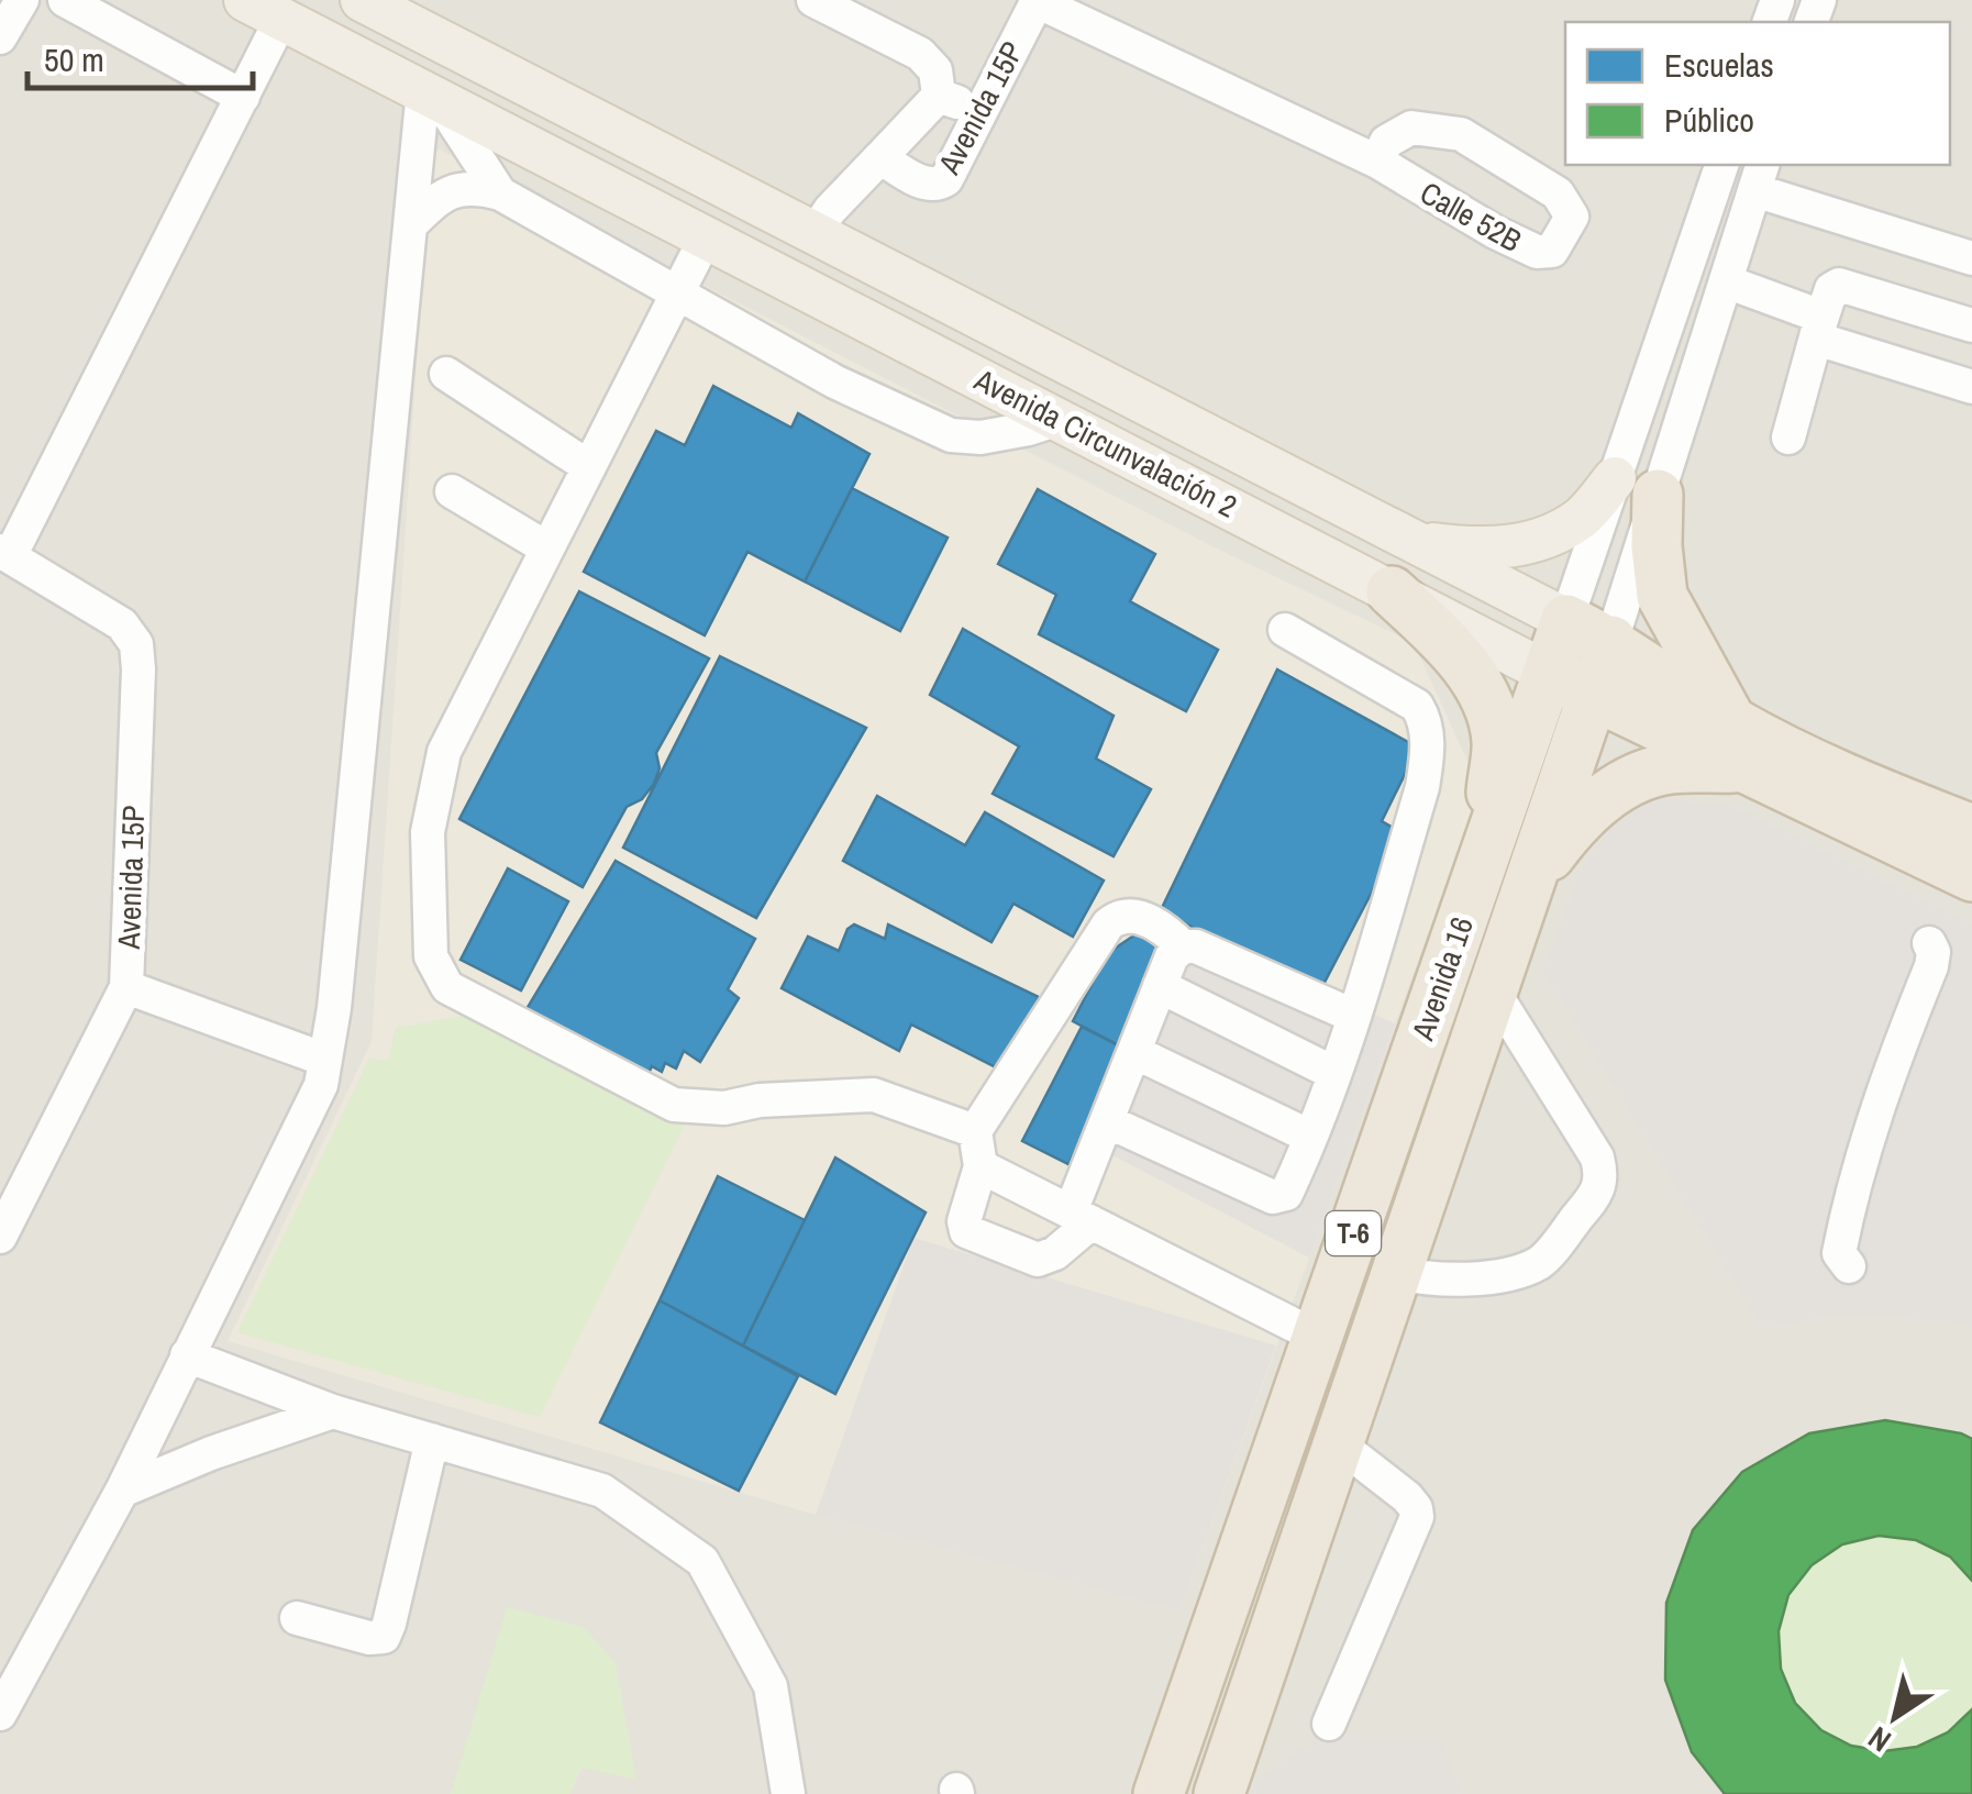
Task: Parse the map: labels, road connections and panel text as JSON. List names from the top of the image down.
{
  "streets": {
    "highway": ["Avenida Circunvalación 2", "Avenida 16", "T-6"],
    "street": ["Avenida 15P", "Calle 52B"]
  },
  "crossings": [
    ["Avenida 15P", "Calle 52B"],
    ["Avenida Circunvalación 2", "Avenida 16"]
  ],
  "legend": ["Escuelas", "Público"],
  "scale_bar": "50 m",
  "north": "bottom left"
}
